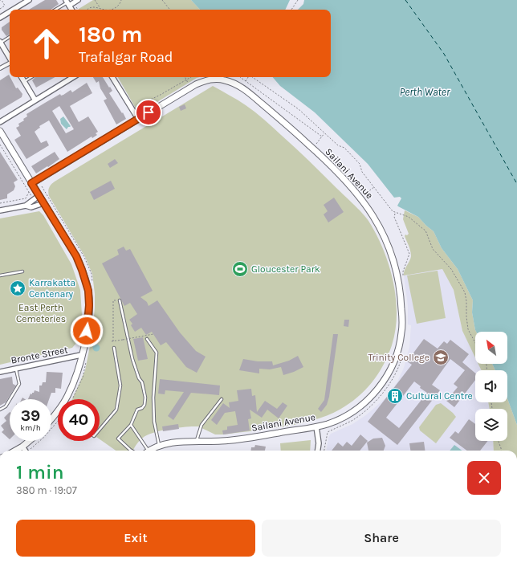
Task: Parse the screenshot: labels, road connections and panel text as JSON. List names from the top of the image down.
{
  "streets": {
    "street": ["Sailani Avenue", "Bronte Street"]
  },
  "water": ["Perth Water"],
  "parks": ["East Perth Cemeteries"],
  "places": {
    "sports": ["Gloucester Park"],
    "place": ["Karrakatta Centenary"],
    "school or university": ["Trinity College"],
    "building": ["Cultural Centre"]
  },
  "north": "top left",
  "page": {
    "turn": ["180 m", "Trafalgar Road"],
    "speed": "39 km/h",
    "limit": "40",
    "heading": ["1 min", "380 m · 19:07"],
    "buttons": ["Exit", "Share"]
  }
}
